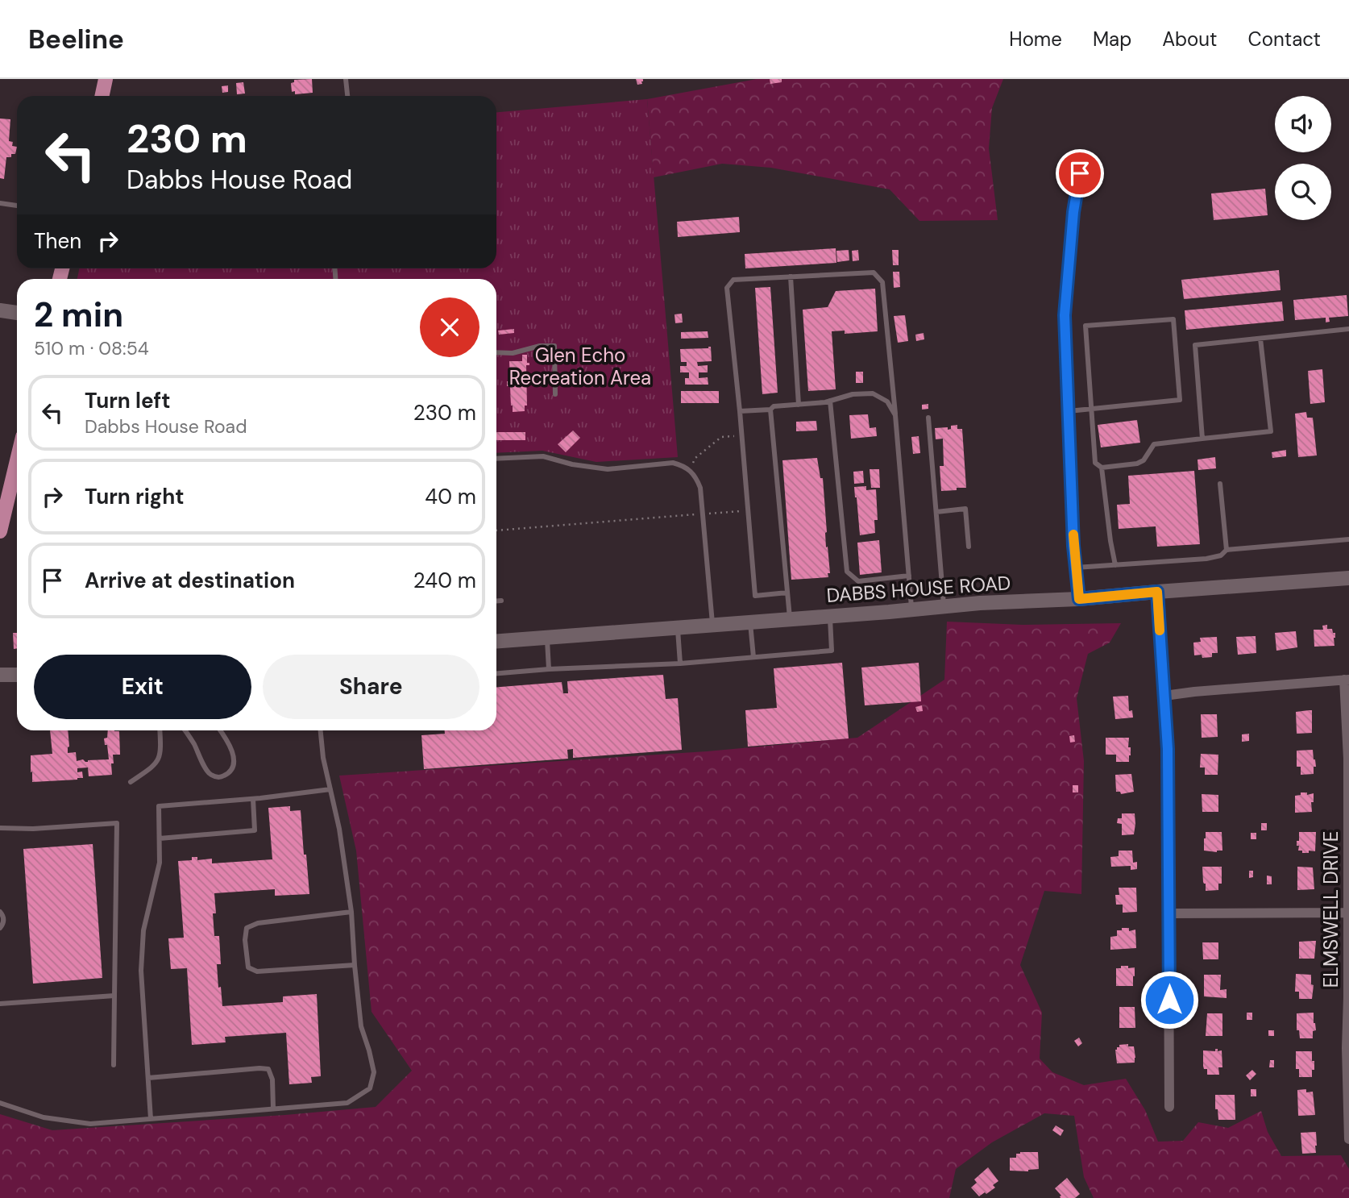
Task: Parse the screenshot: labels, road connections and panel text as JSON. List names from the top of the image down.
{
  "streets": {
    "street": ["DABBS HOUSE ROAD", "ELMSWELL DRIVE"]
  },
  "parks": ["Glen Echo Recreation Area"],
  "page": {
    "header": "Beeline",
    "nav": [
      "Home",
      "Map",
      "About",
      "Contact"
    ],
    "turn": ["230 m", "Dabbs House Road"],
    "then": "Then",
    "heading": ["2 min", "510 m · 08:54"],
    "list": [
      {
        "name": "Turn left",
        "note": "Dabbs House Road",
        "value": "230 m"
      },
      {
        "name": "Turn right",
        "value": "40 m"
      },
      {
        "name": "Arrive at destination",
        "value": "240 m"
      }
    ],
    "buttons": ["Exit", "Share"]
  }
}
